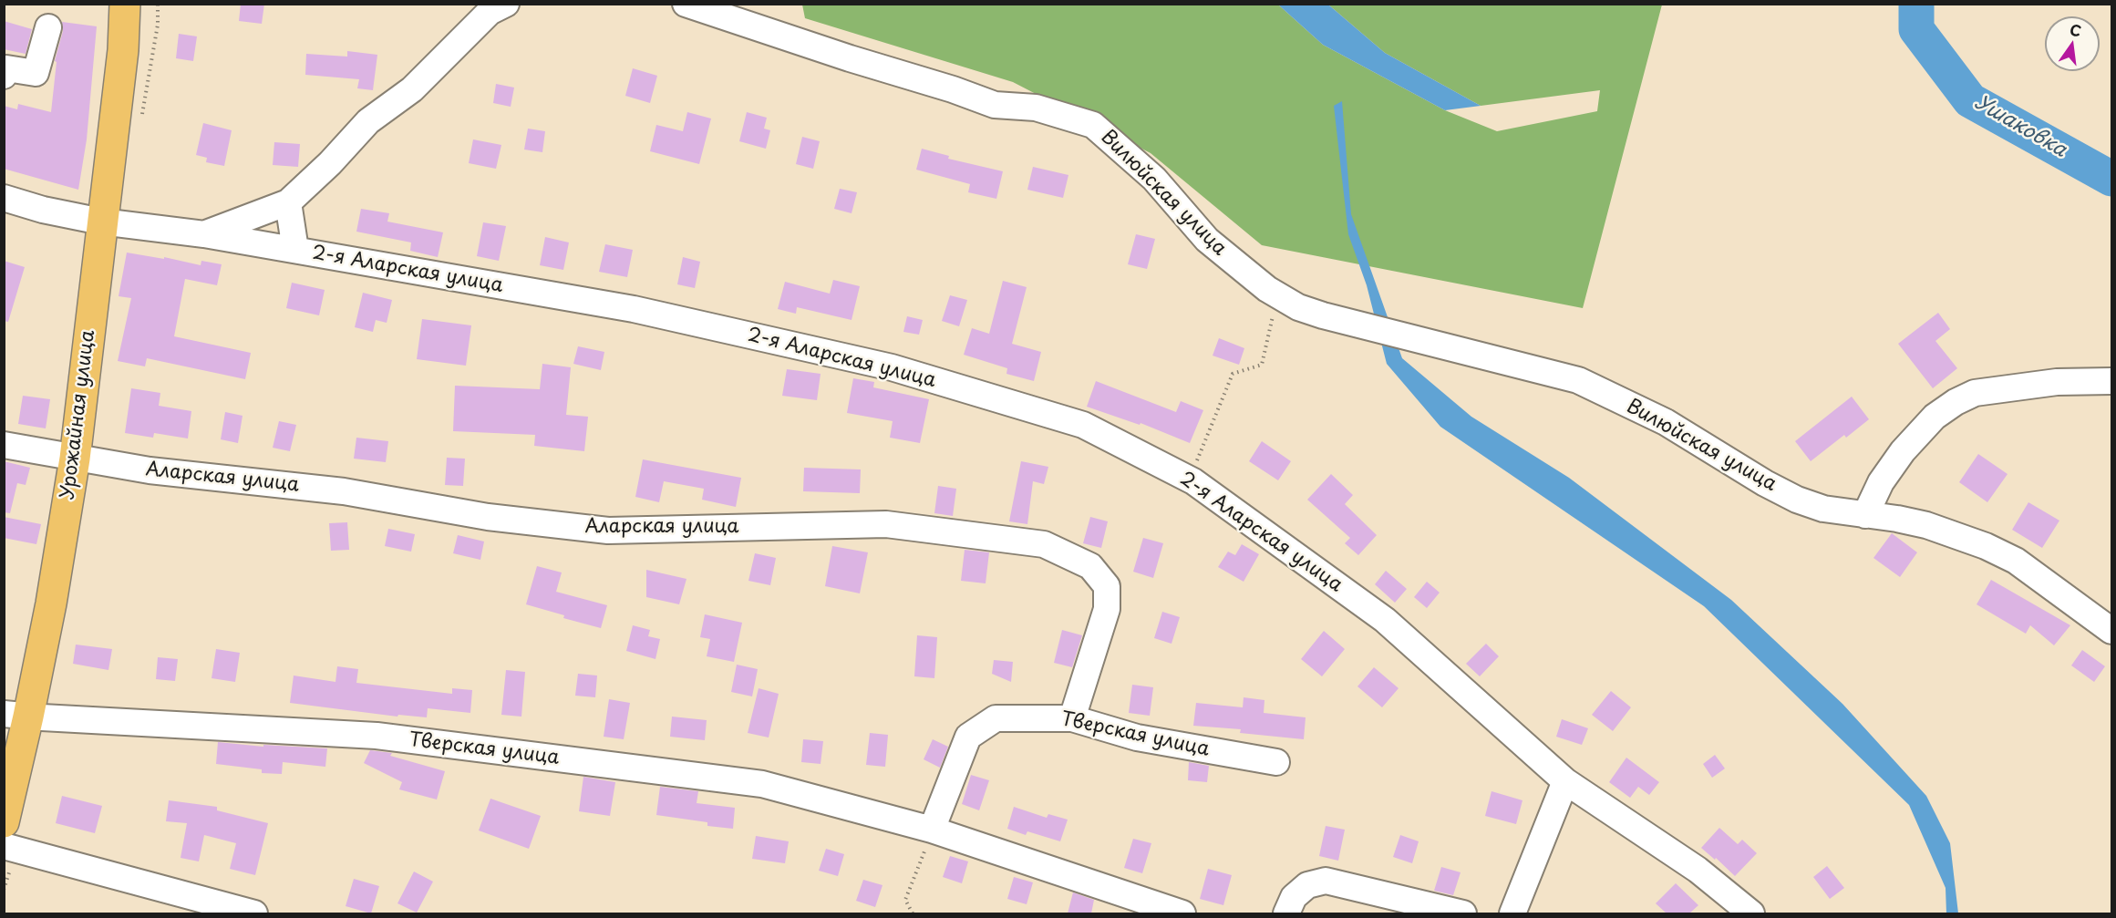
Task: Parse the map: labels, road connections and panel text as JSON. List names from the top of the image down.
{
  "streets": {
    "main road": ["Урожайная улица"],
    "street": [
      "Вилюйская улица",
      "2-я Аларская улица",
      "Аларская улица",
      "Тверская улица"
    ]
  },
  "crossings": [
    ["2-я Аларская улица", "Урожайная улица"],
    ["Урожайная улица", "Аларская улица"],
    ["Урожайная улица", "Тверская улица"],
    ["Аларская улица", "Тверская улица"]
  ],
  "water": ["Ушаковка"],
  "north": "top"
}
